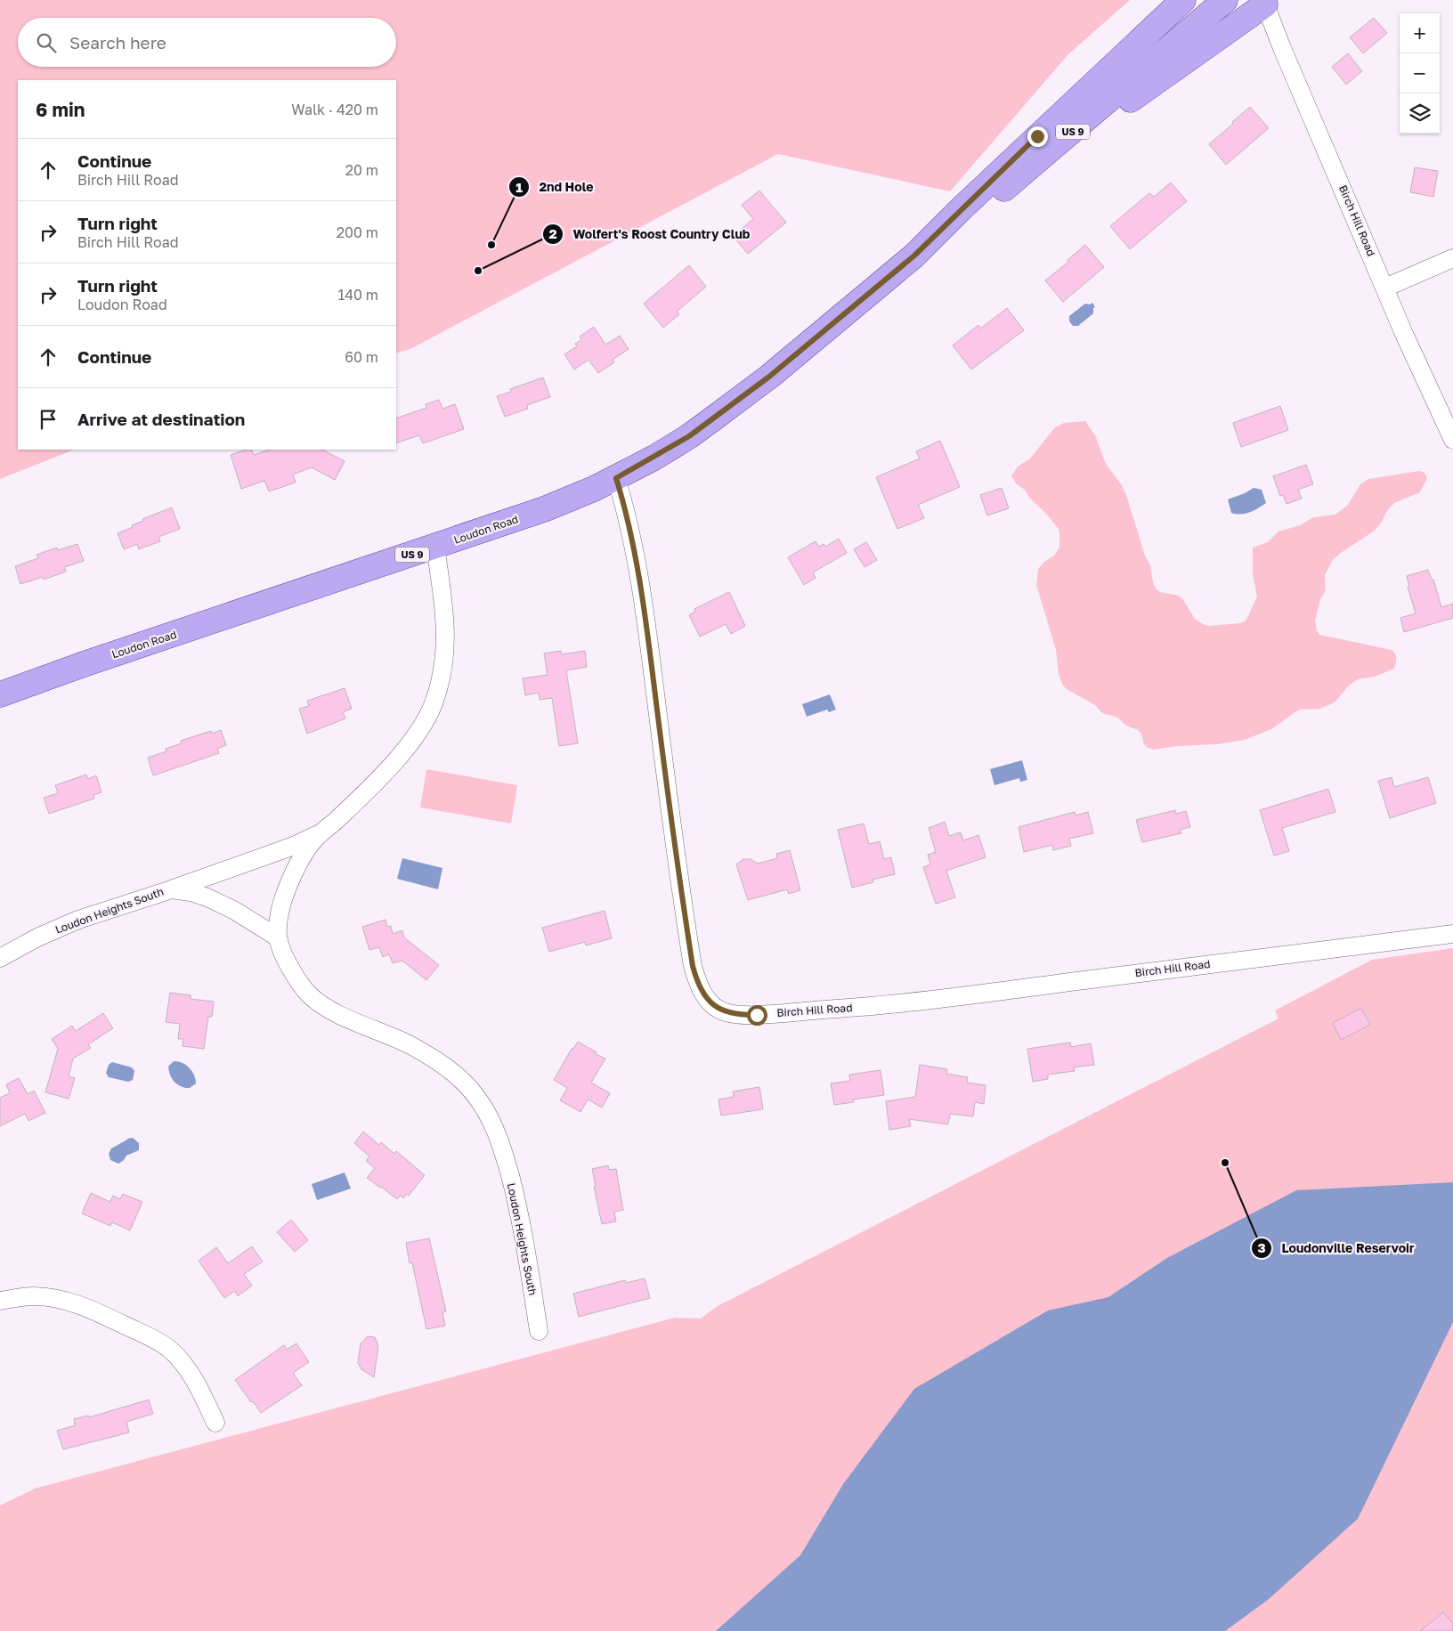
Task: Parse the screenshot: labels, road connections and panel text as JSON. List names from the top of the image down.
{
  "streets": {
    "main road": ["US 9", "Loudon Road"],
    "street": ["Birch Hill Road", "Loudon Heights South"]
  },
  "crossings": [
    ["US 9", "Loudon Road"],
    ["Birch Hill Road", "Loudon Road"],
    ["Loudon Road", "Loudon Heights South"]
  ],
  "places": ["2nd Hole", "Wolfert's Roost Country Club", "Loudonville Reservoir"],
  "page": {
    "map_buttons": ["+", "−"],
    "search": "Search here",
    "heading": ["6 min", "Walk · 420 m"],
    "list": [
      ["Continue", "Birch Hill Road", "20 m"],
      ["Turn right", "Birch Hill Road", "200 m"],
      ["Turn right", "Loudon Road", "140 m"],
      ["Continue", "60 m"],
      "Arrive at destination"
    ]
  }
}
